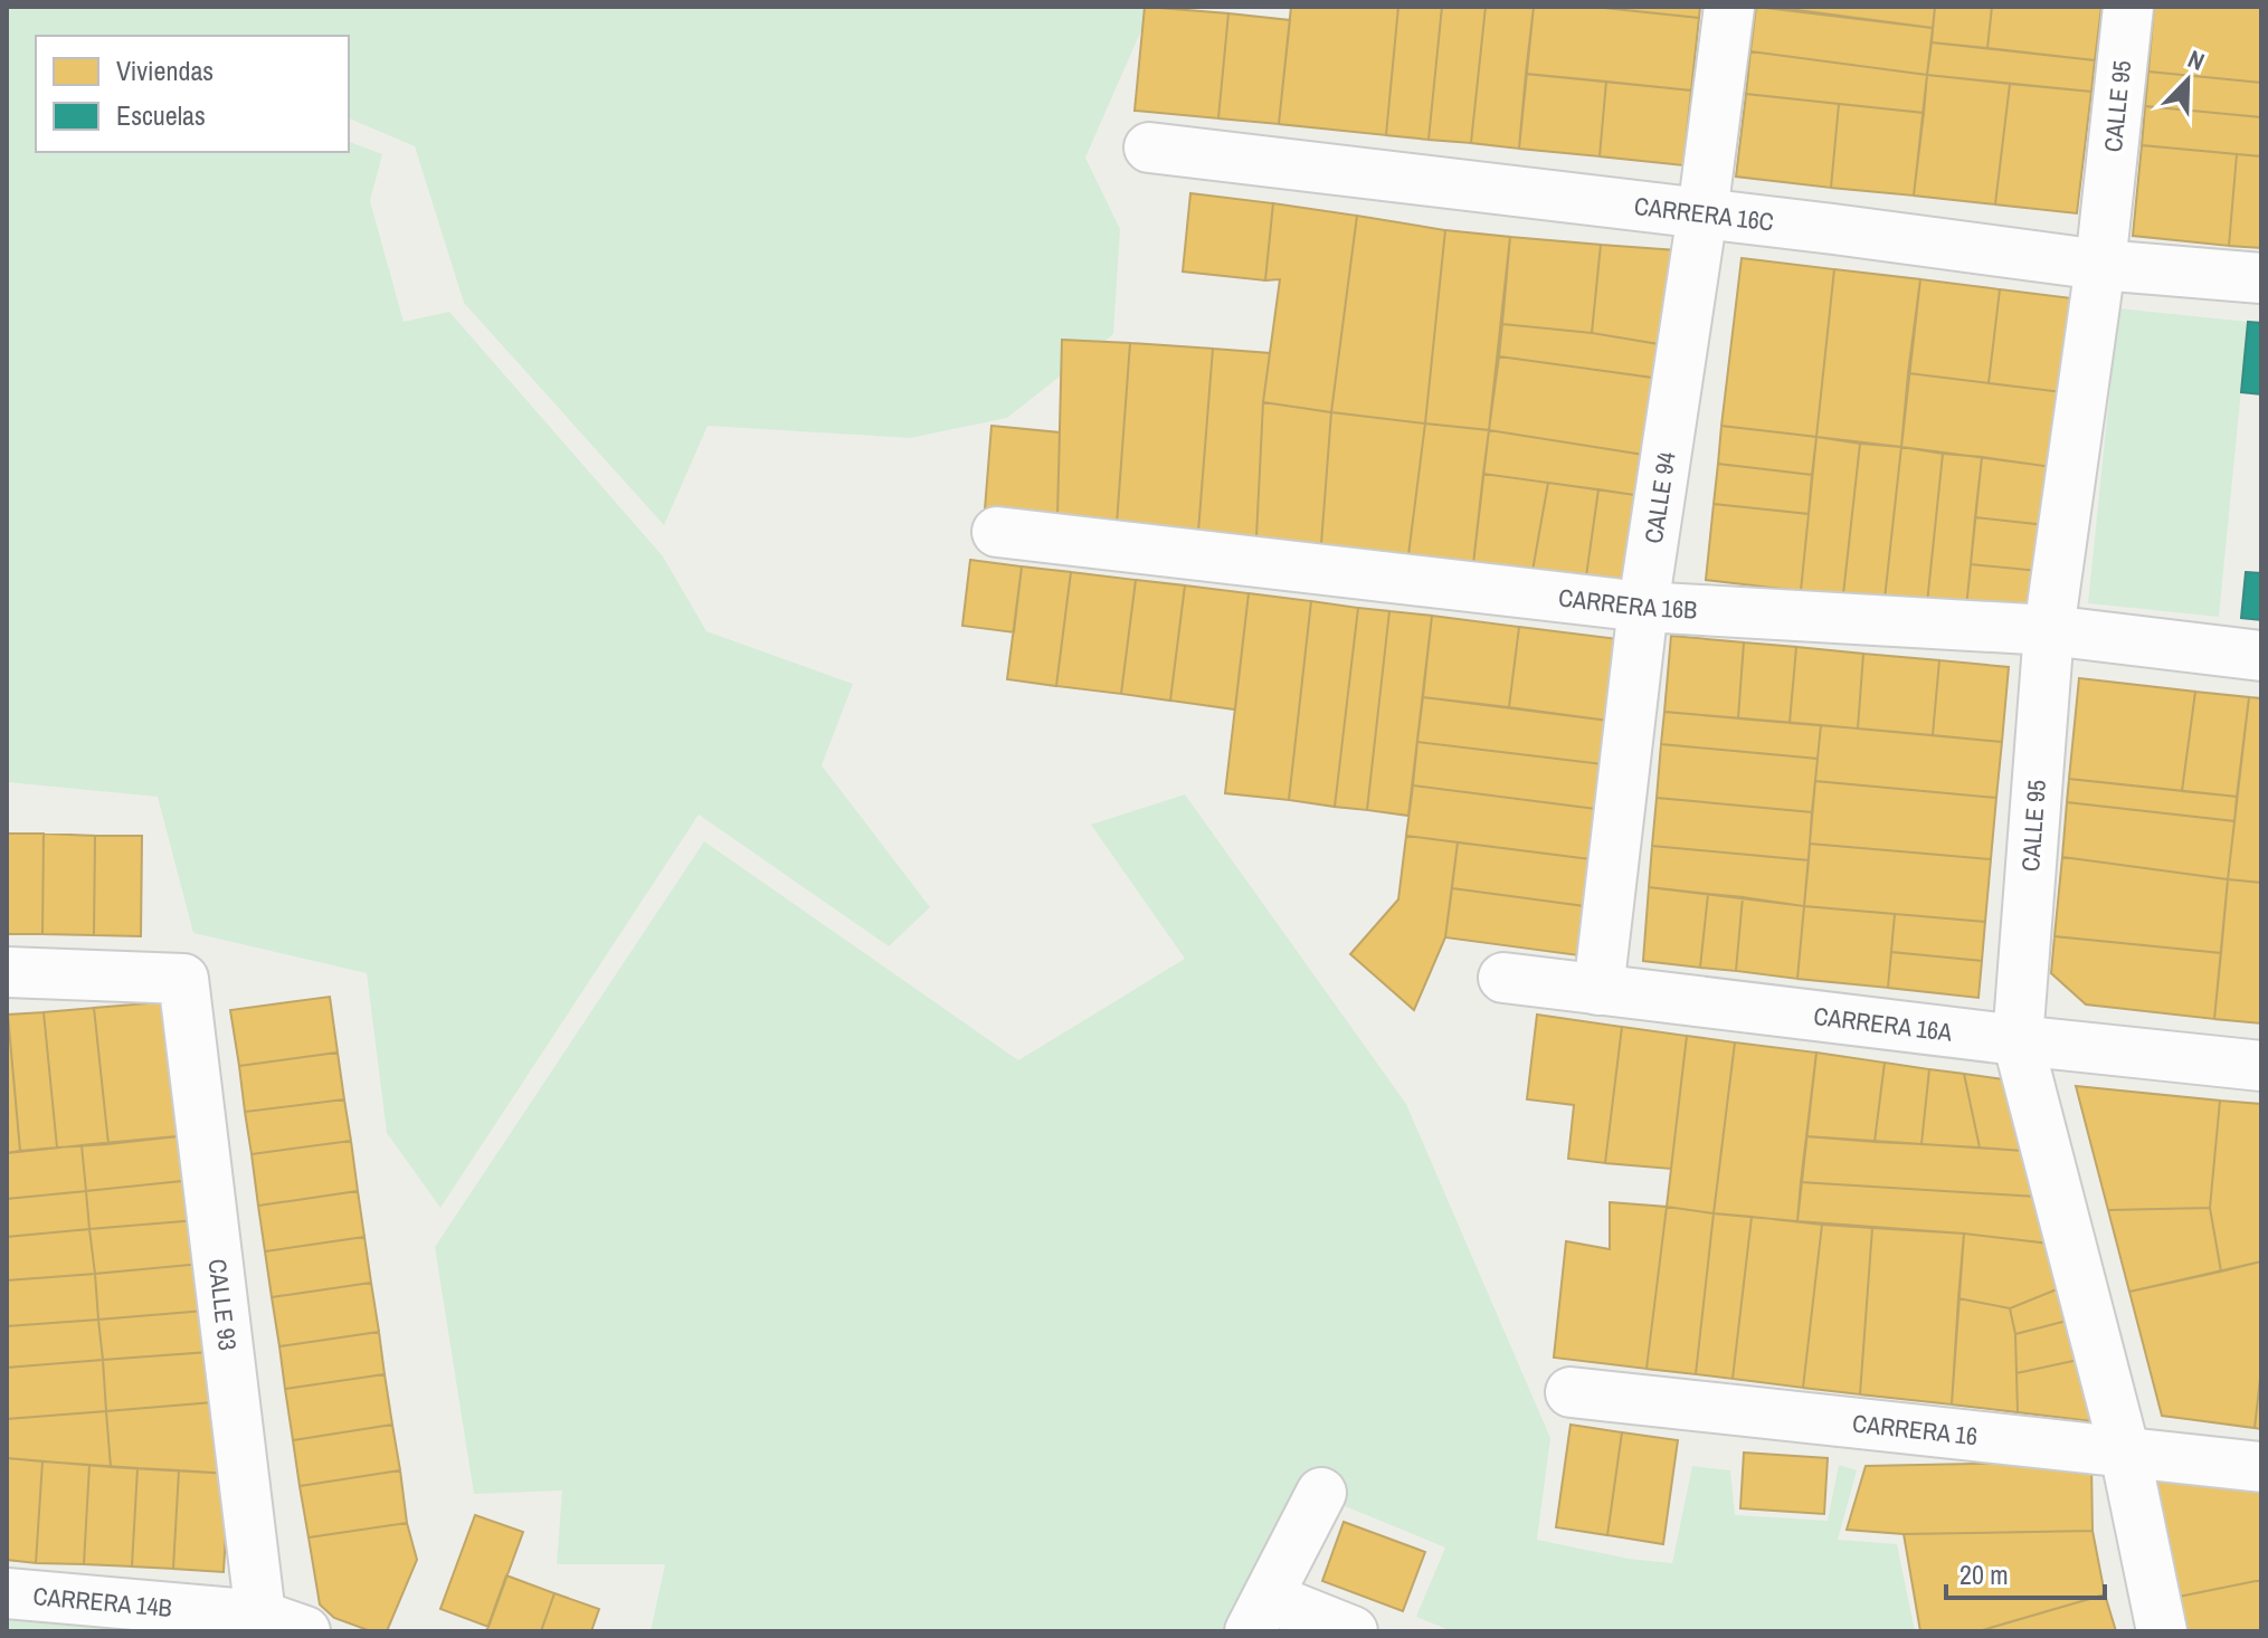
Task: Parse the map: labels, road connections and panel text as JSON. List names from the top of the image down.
{
  "streets": {
    "street": [
      "CALLE 95",
      "CARRERA 16C",
      "CALLE 94",
      "CARRERA 16B",
      "CARRERA 16A",
      "CALLE 93",
      "CARRERA 16",
      "CARRERA 14B"
    ]
  },
  "crossings": [
    ["CALLE 95", "CARRERA 16C"],
    ["CALLE 95", "CARRERA 16B"],
    ["CALLE 95", "CARRERA 16A"],
    ["CALLE 95", "CARRERA 16"],
    ["CARRERA 16C", "CALLE 94"],
    ["CALLE 94", "CARRERA 16B"],
    ["CALLE 94", "CARRERA 16A"],
    ["CALLE 93", "CARRERA 14B"]
  ],
  "legend": ["Viviendas", "Escuelas"],
  "scale_bar": "20 m",
  "north": "top right"
}
